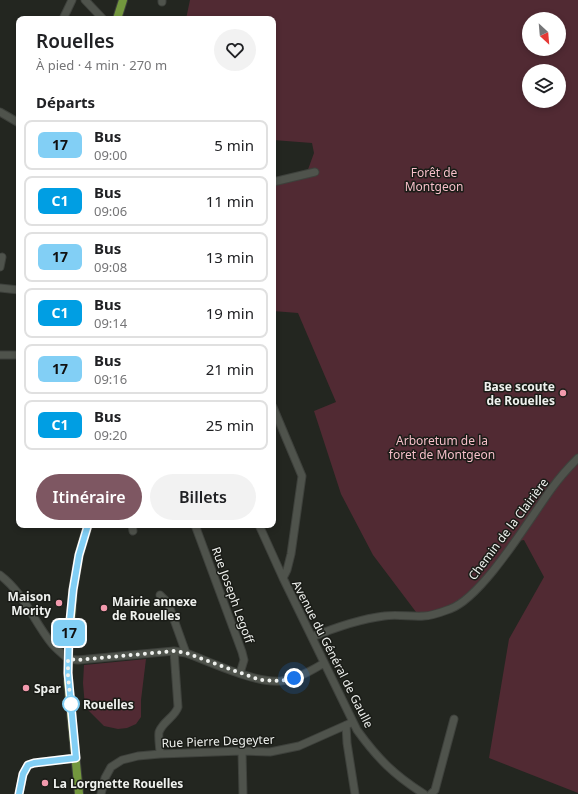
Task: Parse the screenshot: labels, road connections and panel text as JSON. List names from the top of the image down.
{
  "streets": {
    "street": [
      "Chemin de la Clairière",
      "Rue Joseph Legoff",
      "Avenue du Général de Gaulle",
      "Rue Pierre Degeyter"
    ]
  },
  "crossings": [
    ["Chemin de la Clairière", "Avenue du Général de Gaulle"],
    ["Avenue du Général de Gaulle", "Rue Pierre Degeyter"]
  ],
  "parks": ["Forêt de Montgeon", "Arboretum de la foret de Montgeon"],
  "places": [
    "Base scoute de Rouelles",
    "Maison Mority",
    "Mairie annexe de Rouelles",
    "Spar",
    "Rouelles",
    "La Lorgnette Rouelles"
  ],
  "lines": ["bus line 17"],
  "north": "bottom right",
  "page": {
    "on_map": "17",
    "heading": [
      ["Rouelles", "À pied · 4 min · 270 m"],
      "Départs"
    ],
    "list": [
      {
        "mark": "17",
        "name": "Bus",
        "note": "09:00",
        "value": "5 min"
      },
      {
        "mark": "C1",
        "name": "Bus",
        "note": "09:06",
        "value": "11 min"
      },
      {
        "mark": "17",
        "name": "Bus",
        "note": "09:08",
        "value": "13 min"
      },
      {
        "mark": "C1",
        "name": "Bus",
        "note": "09:14",
        "value": "19 min"
      },
      {
        "mark": "17",
        "name": "Bus",
        "note": "09:16",
        "value": "21 min"
      },
      {
        "mark": "C1",
        "name": "Bus",
        "note": "09:20",
        "value": "25 min"
      }
    ],
    "buttons": ["Itinéraire", "Billets"]
  }
}
